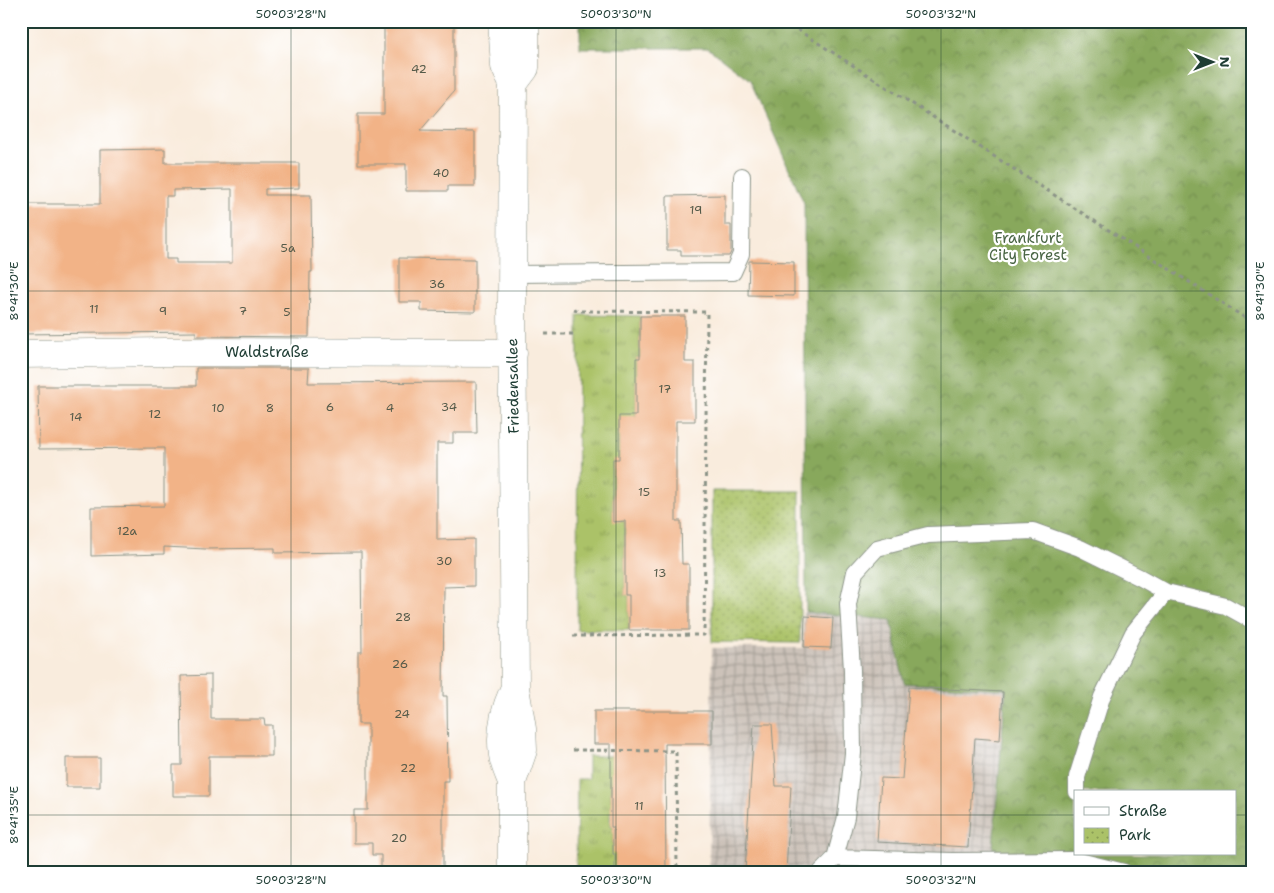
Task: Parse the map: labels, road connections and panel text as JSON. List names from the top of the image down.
{
  "streets": {
    "street": ["Waldstraße", "Friedensallee"]
  },
  "crossings": [
    ["Waldstraße", "Friedensallee"]
  ],
  "parks": ["Frankfurt City Forest"],
  "house_numbers": [
    "42",
    "40",
    "19",
    "5a",
    "36",
    "11",
    "9",
    "7",
    "5",
    "17",
    "6",
    "34",
    "10",
    "8",
    "4",
    "12",
    "14",
    "15",
    "12a",
    "30",
    "13",
    "28",
    "26",
    "24",
    "22",
    "11",
    "20"
  ],
  "legend": ["Straße", "Park"],
  "north": "right",
  "coordinates": [
    "50°03'28\"N",
    "50°03'30\"N",
    "50°03'32\"N",
    "8°41'30\"E",
    "8°41'35\"E"
  ]
}
